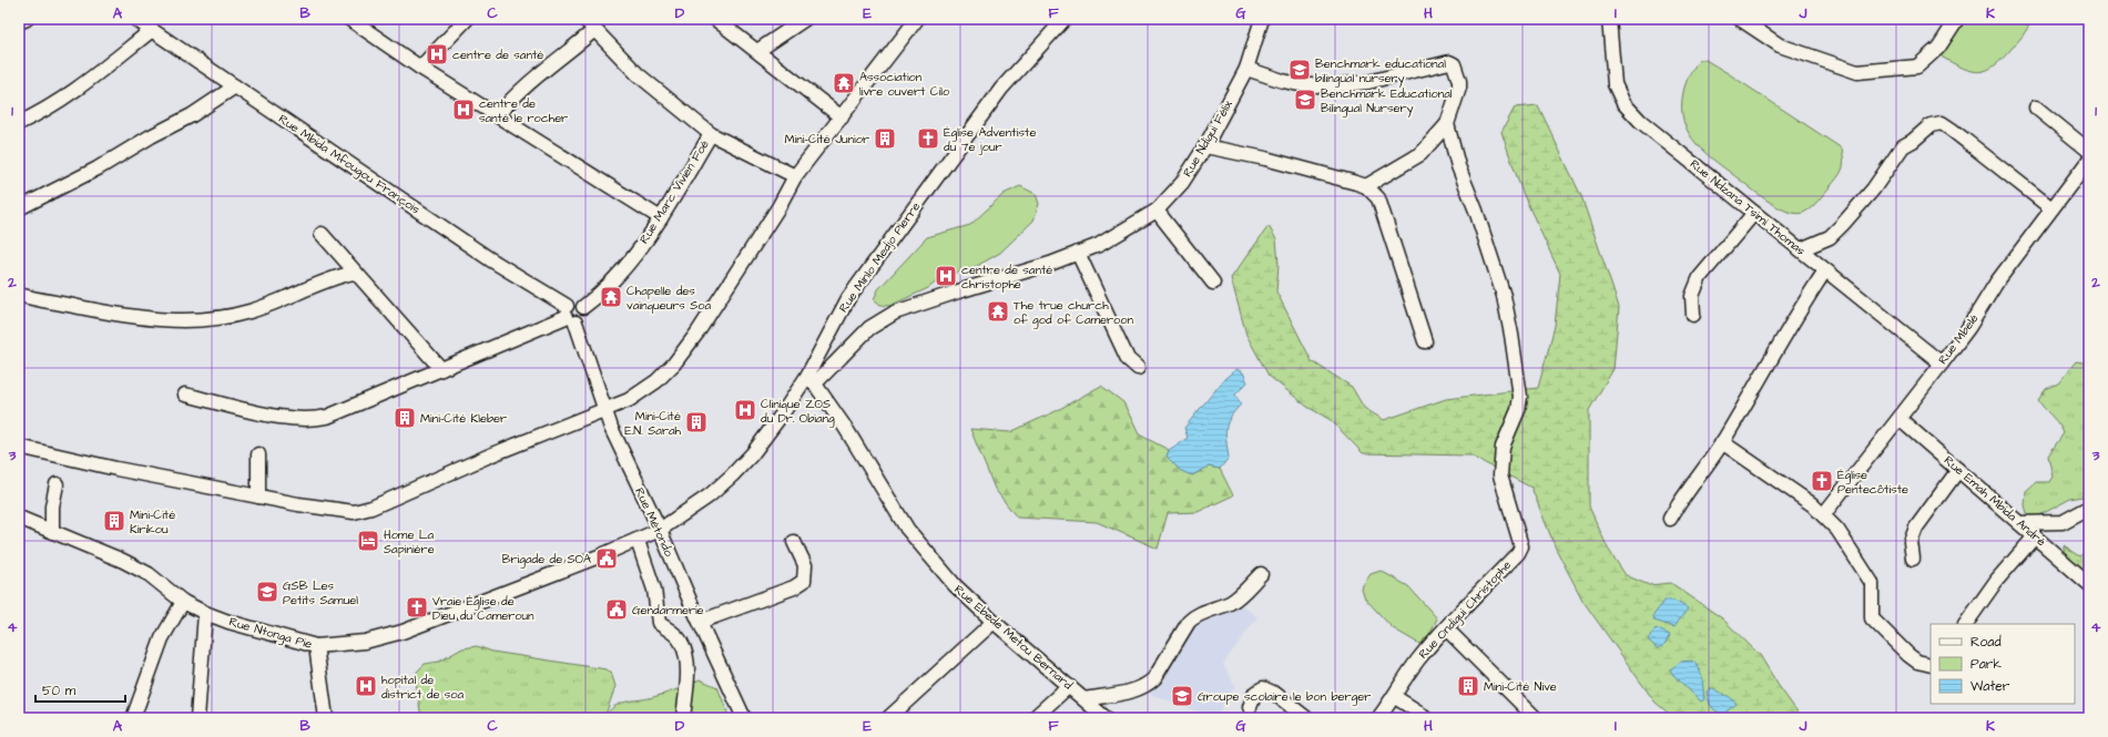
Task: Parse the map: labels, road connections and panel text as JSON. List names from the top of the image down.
{
  "streets": {
    "street": [
      "Rue Ndigui Félix",
      "Rue Mbida Mfougou François",
      "Rue Marc Vivien Foé",
      "Rue Ndzana Tsimi Thomas",
      "Rue Minlo Medjo Pierre",
      "Rue Mbelé",
      "Rue Emah Mbida André",
      "Rue Métondo",
      "Rue Ondigui Christophe",
      "Rue Ntonga Pie",
      "Rue Ebede Metou Bernard"
    ]
  },
  "crossings": [
    ["Rue Ndigui Félix", "Rue Minlo Medjo Pierre"],
    ["Rue Ndigui Félix", "Rue Ebede Metou Bernard"],
    ["Rue Mbida Mfougou François", "Rue Marc Vivien Foé"],
    ["Rue Mbida Mfougou François", "Rue Métondo"],
    ["Rue Marc Vivien Foé", "Rue Métondo"],
    ["Rue Ndzana Tsimi Thomas", "Rue Mbelé"],
    ["Rue Minlo Medjo Pierre", "Rue Métondo"],
    ["Rue Minlo Medjo Pierre", "Rue Ntonga Pie"],
    ["Rue Minlo Medjo Pierre", "Rue Ebede Metou Bernard"],
    ["Rue Mbelé", "Rue Emah Mbida André"],
    ["Rue Métondo", "Rue Ntonga Pie"]
  ],
  "places": {
    "hospital": [
      "centre de santé",
      "centre de santé le rocher",
      "centre de santé christophe",
      "Clinique ZOS du Dr. Obiang",
      "hopital de district de soa"
    ],
    "school or university": [
      "Benchmark educational bilingual nursery",
      "Benchmark Educational Bilingual Nursery",
      "GSB Les Petits Samuel",
      "Groupe scolaire le bon berger"
    ],
    "temple": ["Association livre ouvert Cilo", "Chapelle des vainqueurs Soa", "The true church of god of Cameroon"],
    "building": [
      "Mini-Cité Junior",
      "Mini-Cité Kleber",
      "Mini-Cité E.N. Sarah",
      "Mini-Cité Kirikou",
      "Mini-Cité Nive"
    ],
    "church": ["Église Adventiste du 7e jour", "Église Pentecôtiste", "Vraie Église de Dieu du Cameroun"],
    "hotel": ["Home La Sapinière"],
    "public building": ["Brigade de SOA", "Gendarmerie"]
  },
  "legend": ["Road", "Park", "Water"],
  "scale_bar": "50 m",
  "grid": {
    "columns": [
      "A",
      "B",
      "C",
      "D",
      "E",
      "F",
      "G",
      "H",
      "I",
      "J",
      "K"
    ],
    "rows": [
      "1",
      "2",
      "3",
      "4"
    ]
  }
}
